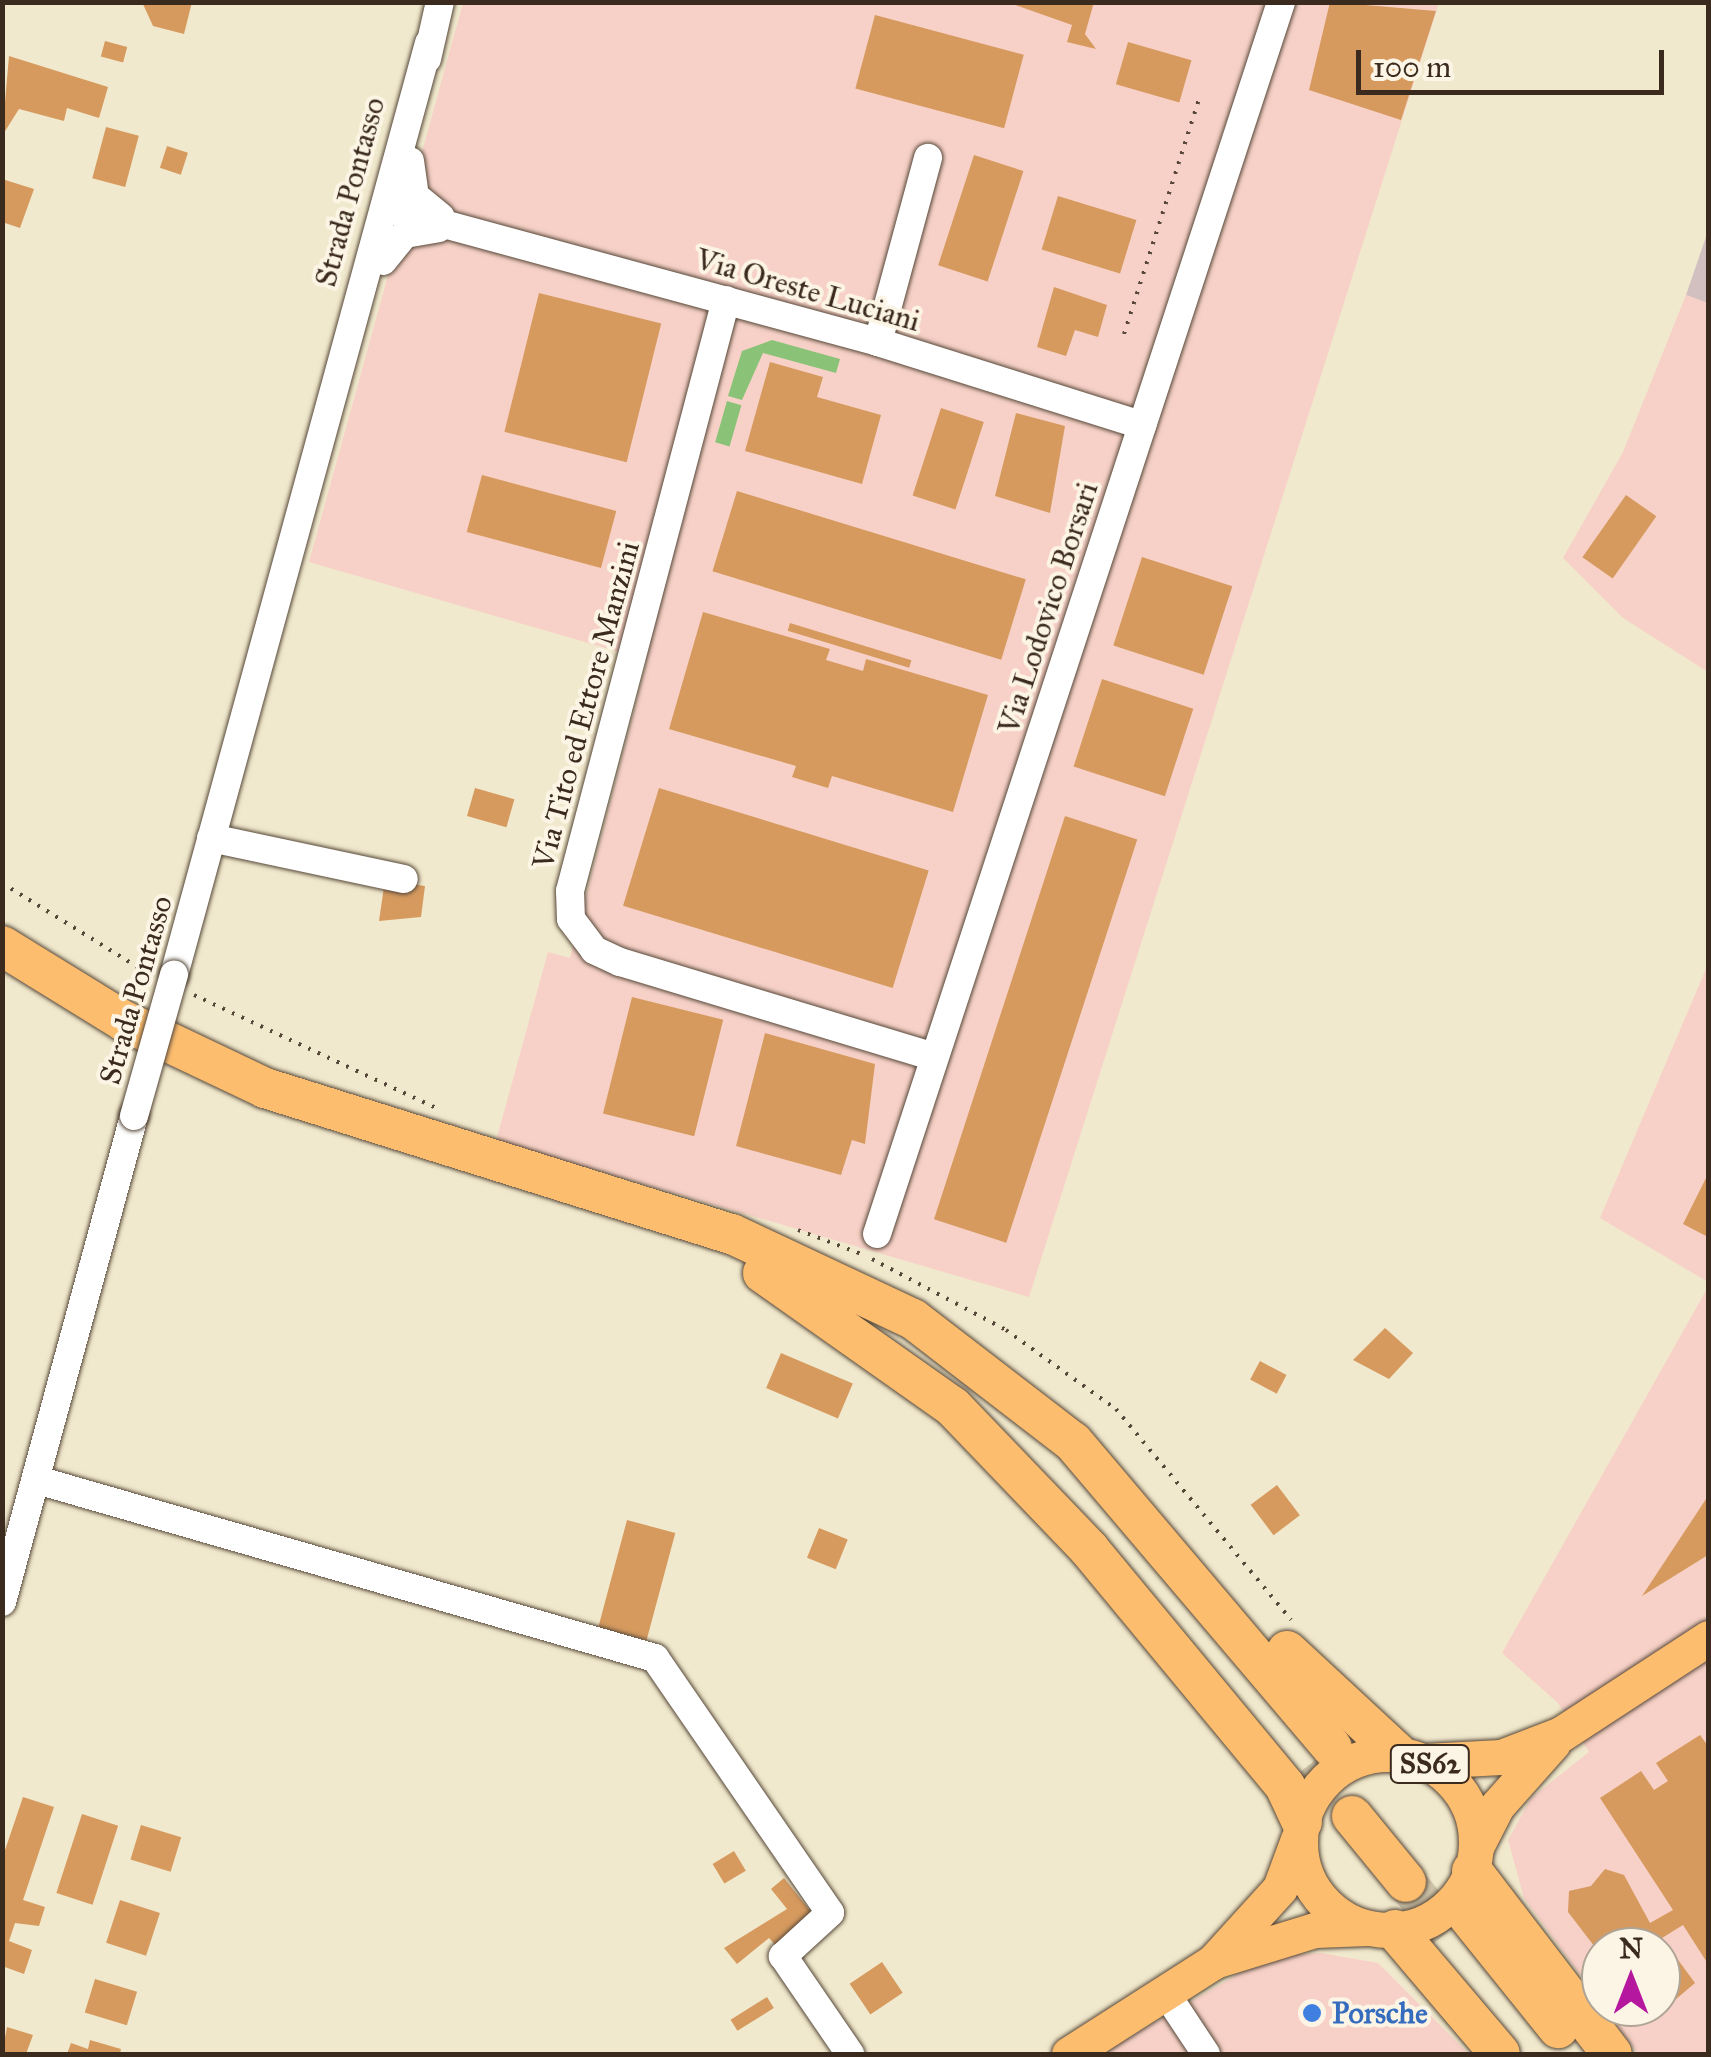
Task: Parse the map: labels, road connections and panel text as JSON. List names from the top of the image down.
{
  "streets": {
    "main road": ["SS62"],
    "street": [
      "Strada Pontasso",
      "Via Oreste Luciani",
      "Via Lodovico Borsari",
      "Via Tito ed Ettore Manzini"
    ]
  },
  "crossings": [
    ["Strada Pontasso", "Via Oreste Luciani"],
    ["Via Oreste Luciani", "Via Lodovico Borsari"],
    ["Via Oreste Luciani", "Via Tito ed Ettore Manzini"],
    ["Via Lodovico Borsari", "Via Tito ed Ettore Manzini"]
  ],
  "places": ["Porsche"],
  "scale_bar": "100 m",
  "north": "top"
}
